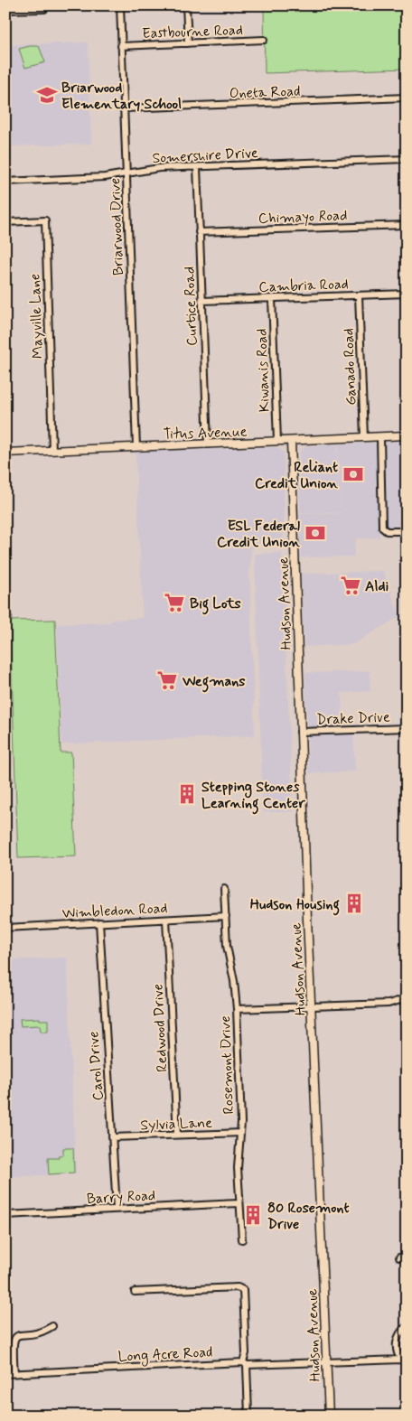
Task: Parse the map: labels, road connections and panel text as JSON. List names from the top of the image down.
{
  "streets": {
    "main road": ["Titus Avenue", "Hudson Avenue"],
    "street": [
      "Eastbourne Road",
      "Oneta Road",
      "Somershire Drive",
      "Chimayo Road",
      "Briarwood Drive",
      "Cambria Road",
      "Curtice Road",
      "Mayville Lane",
      "Ganado Road",
      "Kiwanis Road",
      "Drake Drive",
      "Wimbledon Road",
      "Redwood Drive",
      "Rosemont Drive",
      "Carol Drive",
      "Sylvia Lane",
      "Barry Road",
      "Long Acre Road"
    ]
  },
  "crossings": [
    ["Eastbourne Road", "Briarwood Drive"],
    ["Oneta Road", "Briarwood Drive"],
    ["Somershire Drive", "Briarwood Drive"],
    ["Somershire Drive", "Curtice Road"],
    ["Chimayo Road", "Curtice Road"],
    ["Briarwood Drive", "Titus Avenue"],
    ["Cambria Road", "Curtice Road"],
    ["Cambria Road", "Ganado Road"],
    ["Cambria Road", "Kiwanis Road"],
    ["Curtice Road", "Titus Avenue"],
    ["Mayville Lane", "Titus Avenue"],
    ["Ganado Road", "Titus Avenue"],
    ["Kiwanis Road", "Titus Avenue"],
    ["Titus Avenue", "Hudson Avenue"],
    ["Hudson Avenue", "Drake Drive"],
    ["Hudson Avenue", "Long Acre Road"],
    ["Wimbledon Road", "Redwood Drive"],
    ["Wimbledon Road", "Rosemont Drive"],
    ["Wimbledon Road", "Carol Drive"],
    ["Redwood Drive", "Sylvia Lane"],
    ["Rosemont Drive", "Sylvia Lane"],
    ["Rosemont Drive", "Barry Road"],
    ["Carol Drive", "Sylvia Lane"],
    ["Carol Drive", "Barry Road"]
  ],
  "places": {
    "school or university": ["Briarwood Elementary School"],
    "bank": ["Reliant Credit Union", "ESL Federal Credit Union"],
    "supermarket": ["Aldi", "Big Lots", "Wegmans"],
    "building": ["Stepping Stones Learning Center", "Hudson Housing", "80 Rosemont Drive"]
  }
}
